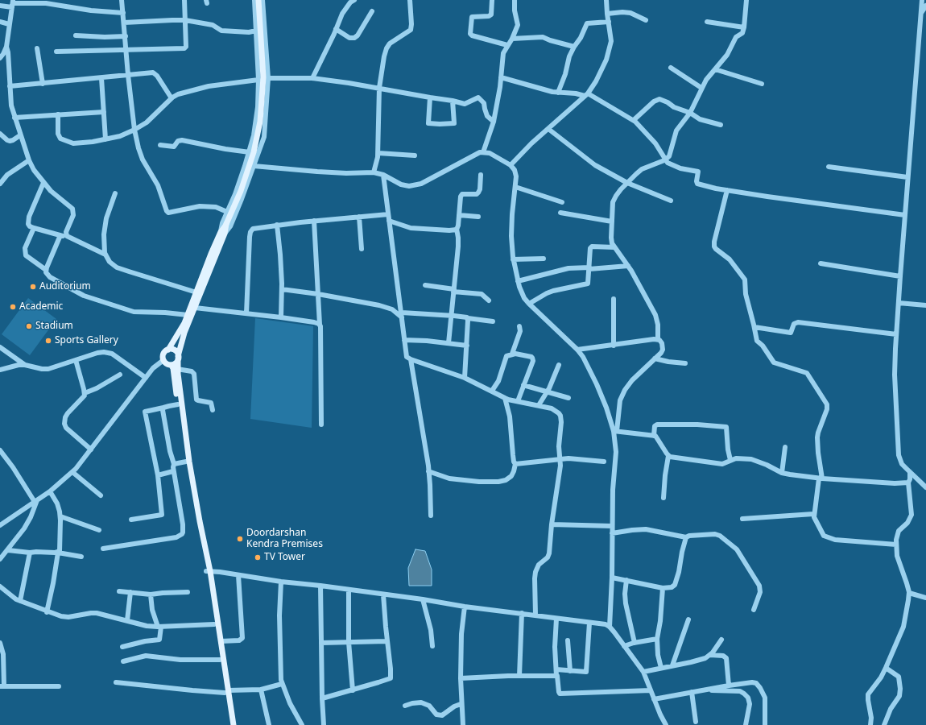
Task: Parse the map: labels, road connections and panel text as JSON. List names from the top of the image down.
{
  "places": [
    "Auditorium",
    "Academic",
    "Stadium",
    "Sports Gallery",
    "Doordarshan Kendra Premises",
    "TV Tower"
  ]
}
